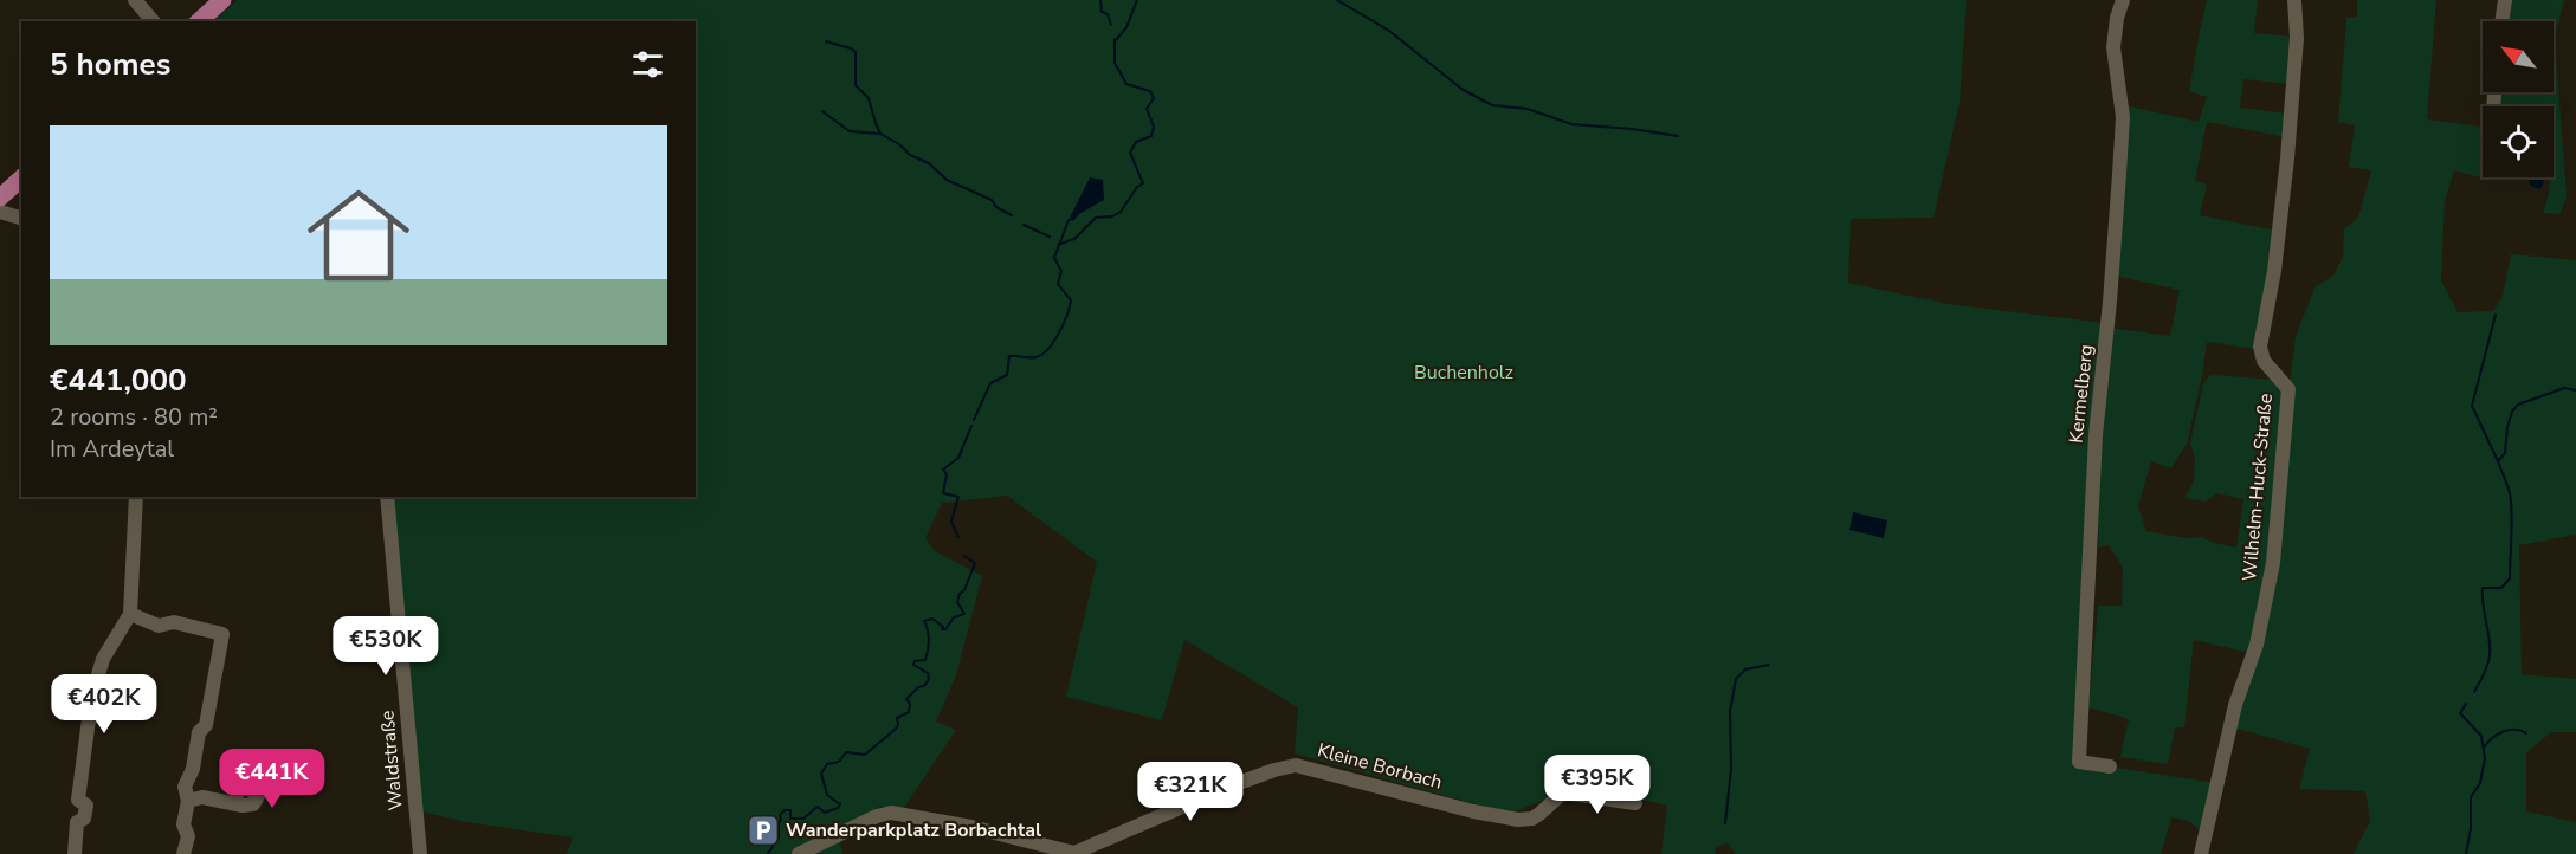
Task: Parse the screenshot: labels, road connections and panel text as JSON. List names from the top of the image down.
{
  "streets": {
    "street": [
      "Kermelberg",
      "Wilhelm-Huck-Straße",
      "Waldstraße",
      "Kleine Borbach"
    ]
  },
  "parks": ["Buchenholz"],
  "places": {
    "parking": ["Wanderparkplatz Borbachtal"]
  },
  "north": "top left",
  "page": {
    "heading": "5 homes",
    "list": [
      {
        "name": "€441,000",
        "note": "2 rooms · 80 m² · Im Ardeytal"
      }
    ],
    "price": [
      "€530K",
      "€402K",
      "€441K",
      "€395K",
      "€321K"
    ]
  }
}
